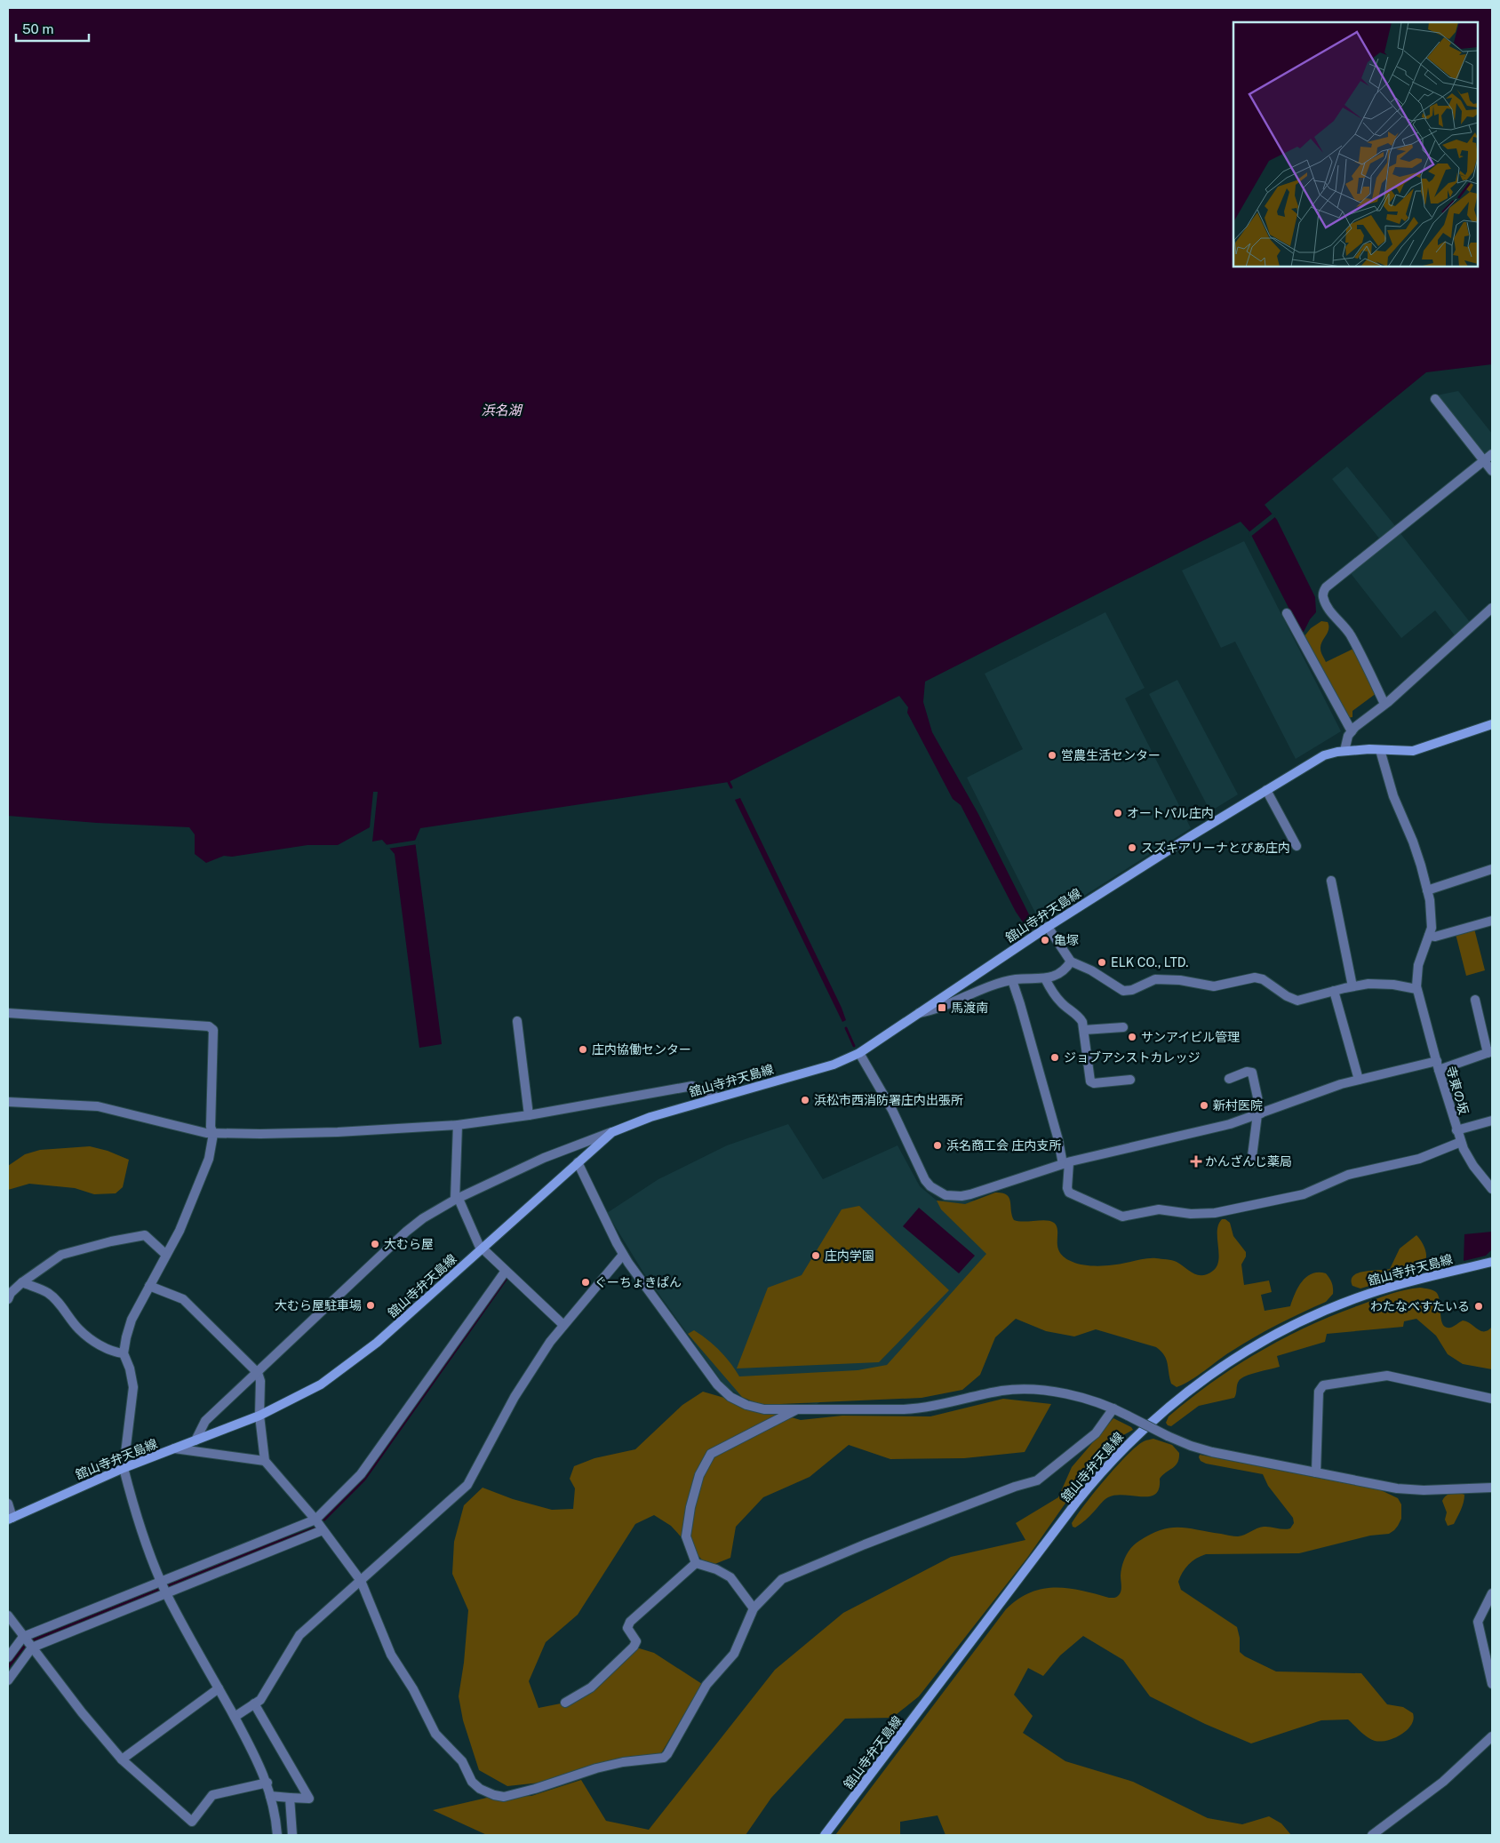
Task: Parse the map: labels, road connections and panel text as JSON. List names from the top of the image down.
{
  "streets": {
    "main road": ["舘山寺弁天島線"],
    "street": ["寺東の坂"]
  },
  "water": ["浜名湖"],
  "places": {
    "other": [
      "営農生活センター",
      "オートパル庄内",
      "スズキアリーナとぴあ庄内",
      "亀塚",
      "ELK CO., LTD.",
      "サンアイビル管理",
      "庄内協働センター",
      "ジョブアシストカレッジ",
      "浜松市西消防署庄内出張所",
      "新村医院",
      "浜名商工会 庄内支所",
      "大むら屋",
      "庄内学園",
      "ぐーちょきぱん",
      "大むら屋駐車場",
      "わたなべすたいる"
    ],
    "transit": ["馬渡南"],
    "health": ["かんざんじ薬局"]
  },
  "scale_bar": "50 m"
}
